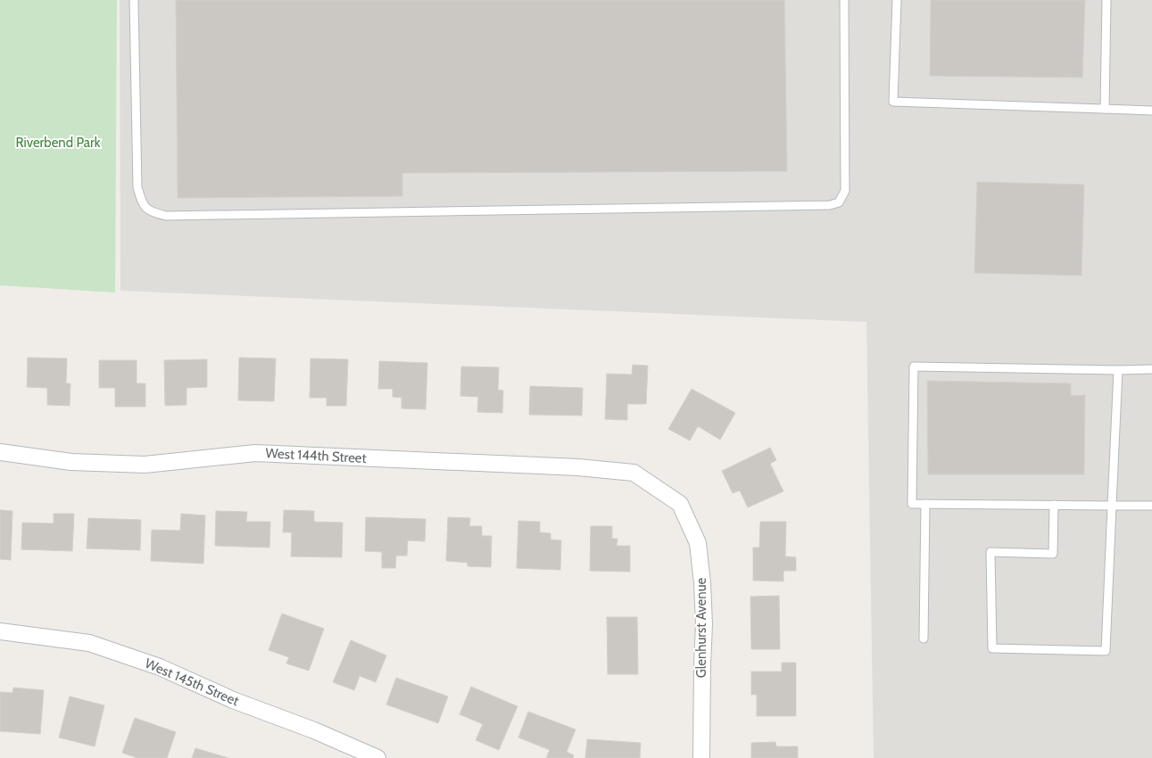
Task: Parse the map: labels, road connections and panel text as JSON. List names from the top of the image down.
{
  "streets": {
    "street": ["West 144th Street", "Glenhurst Avenue", "West 145th Street"]
  },
  "crossings": [
    ["West 144th Street", "Glenhurst Avenue"]
  ],
  "parks": ["Riverbend Park"]
}
